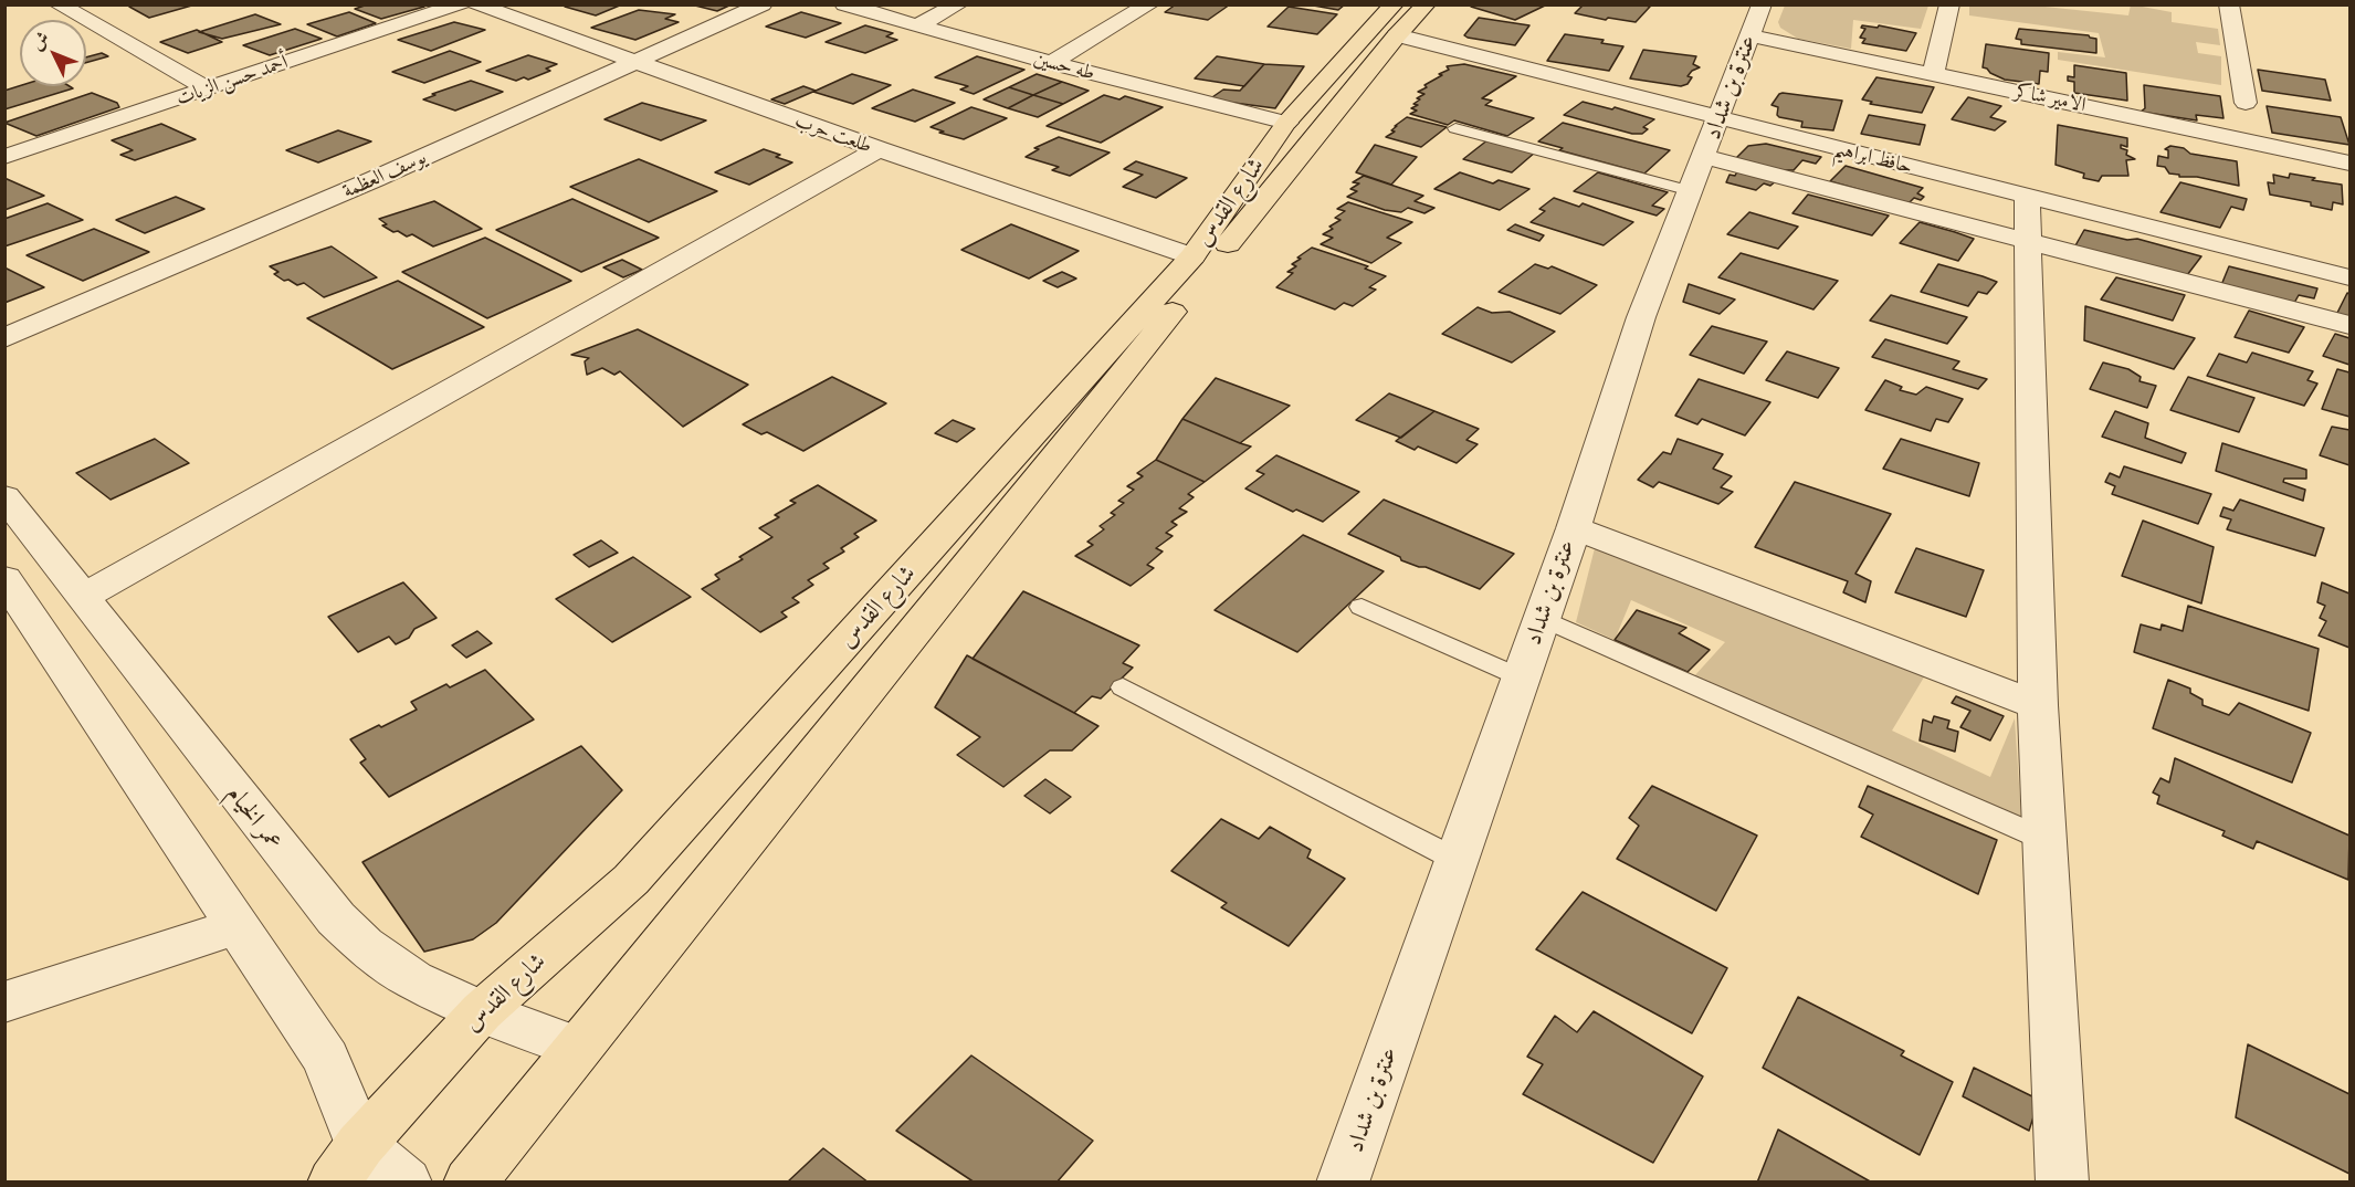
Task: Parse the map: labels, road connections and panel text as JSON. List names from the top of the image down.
{
  "streets": {
    "main road": ["شارع القدس"],
    "street": [
      "طه حسين",
      "أحمد حسن الزيات",
      "عنترة بن شداد",
      "الامير شاكر",
      "طلعت حرب",
      "حافظ ابراهيم",
      "يوسف العظمة",
      "عمر الخيام"
    ]
  },
  "crossings": [
    ["طه حسين", "شارع القدس"],
    ["عنترة بن شداد", "الامير شاكر"],
    ["عنترة بن شداد", "حافظ ابراهيم"],
    ["طلعت حرب", "يوسف العظمة"],
    ["طلعت حرب", "شارع القدس"],
    ["حافظ ابراهيم", "شارع القدس"],
    ["شارع القدس", "عمر الخيام"]
  ],
  "north": "top left"
}
